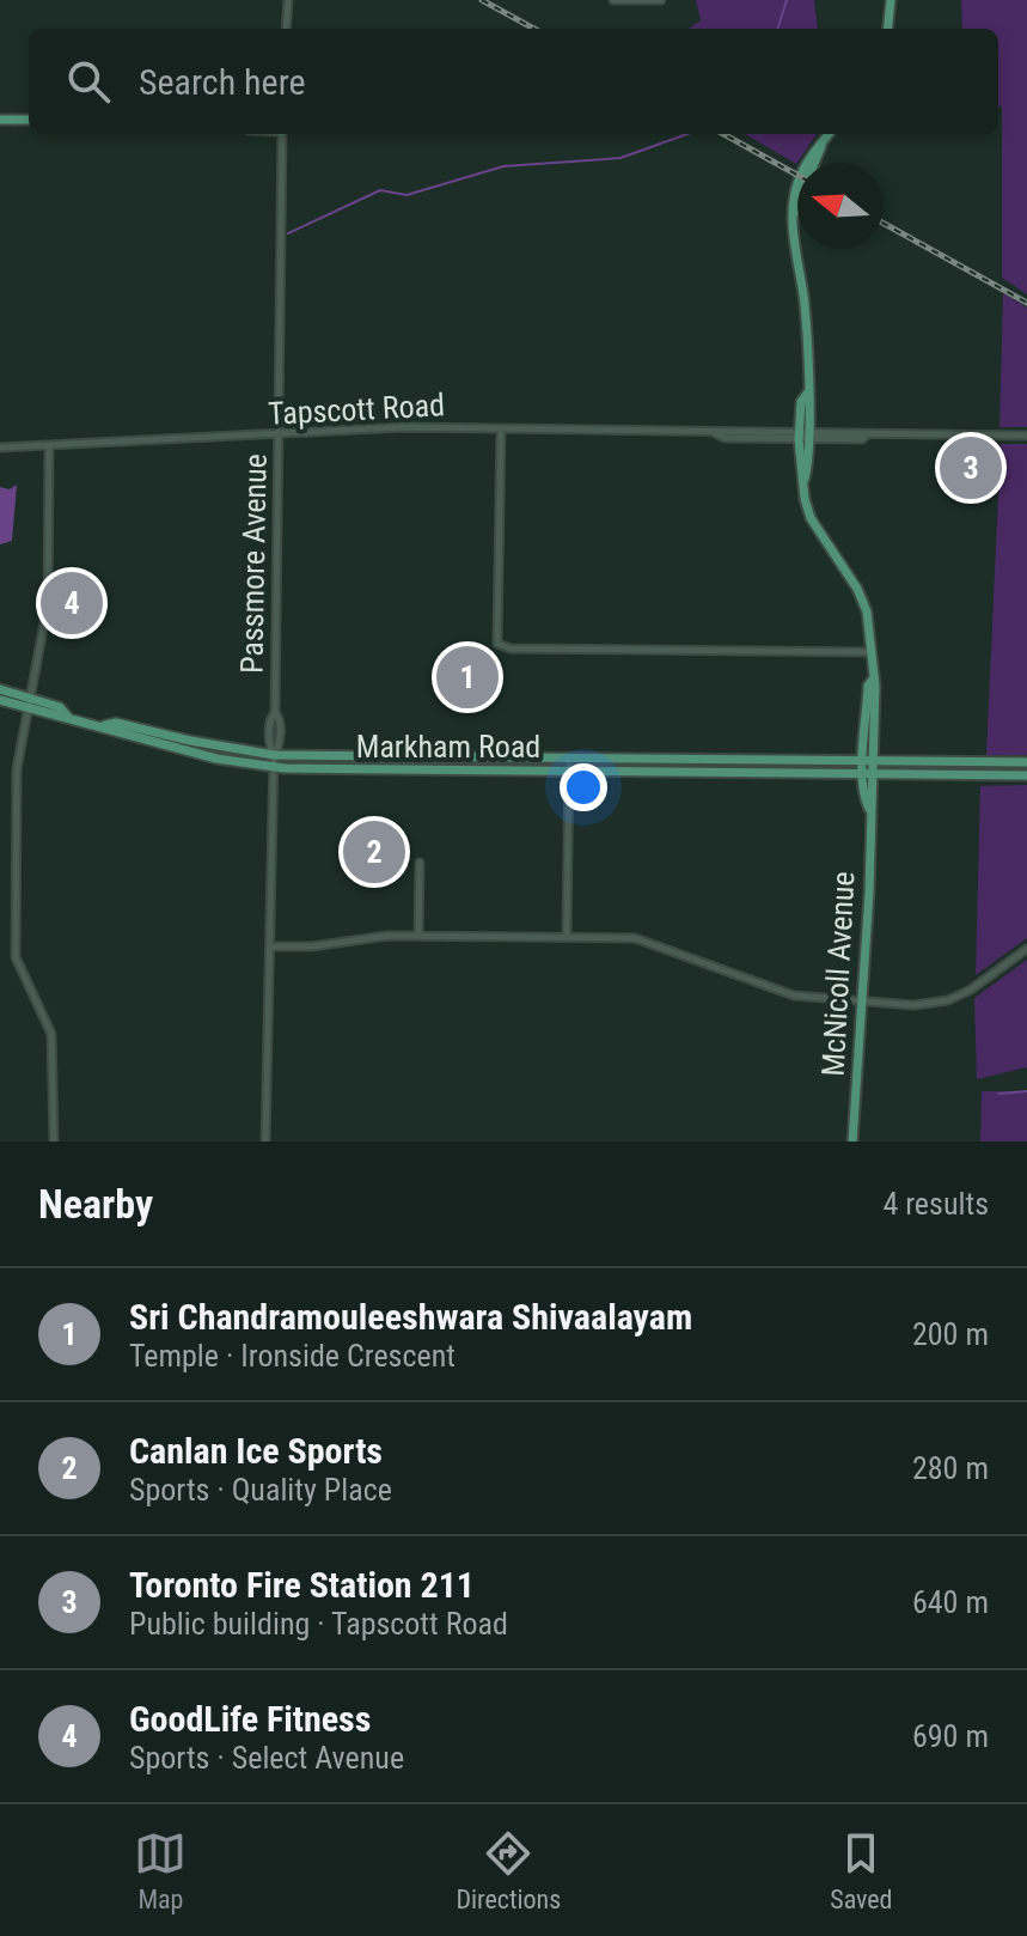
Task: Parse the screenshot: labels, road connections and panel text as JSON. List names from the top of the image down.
{
  "streets": {
    "main road": ["Markham Road", "McNicoll Avenue"],
    "street": ["Tapscott Road", "Passmore Avenue"]
  },
  "crossings": [
    ["Tapscott Road", "Passmore Avenue"],
    ["Tapscott Road", "McNicoll Avenue"],
    ["Passmore Avenue", "Markham Road"],
    ["Markham Road", "McNicoll Avenue"]
  ],
  "north": "left",
  "page": {
    "search": "Search here",
    "pins": [
      "3",
      "4",
      "1",
      "2"
    ],
    "heading": ["Nearby", "4 results"],
    "list": [
      {
        "mark": "1",
        "name": "Sri Chandramouleeshwara Shivaalayam",
        "note": "Temple · Ironside Crescent",
        "value": "200 m"
      },
      {
        "mark": "2",
        "name": "Canlan Ice Sports",
        "note": "Sports · Quality Place",
        "value": "280 m"
      },
      {
        "mark": "3",
        "name": "Toronto Fire Station 211",
        "note": "Public building · Tapscott Road",
        "value": "640 m"
      },
      {
        "mark": "4",
        "name": "GoodLife Fitness",
        "note": "Sports · Select Avenue",
        "value": "690 m"
      }
    ],
    "nav": ["Map", "Directions", "Saved"]
  }
}
